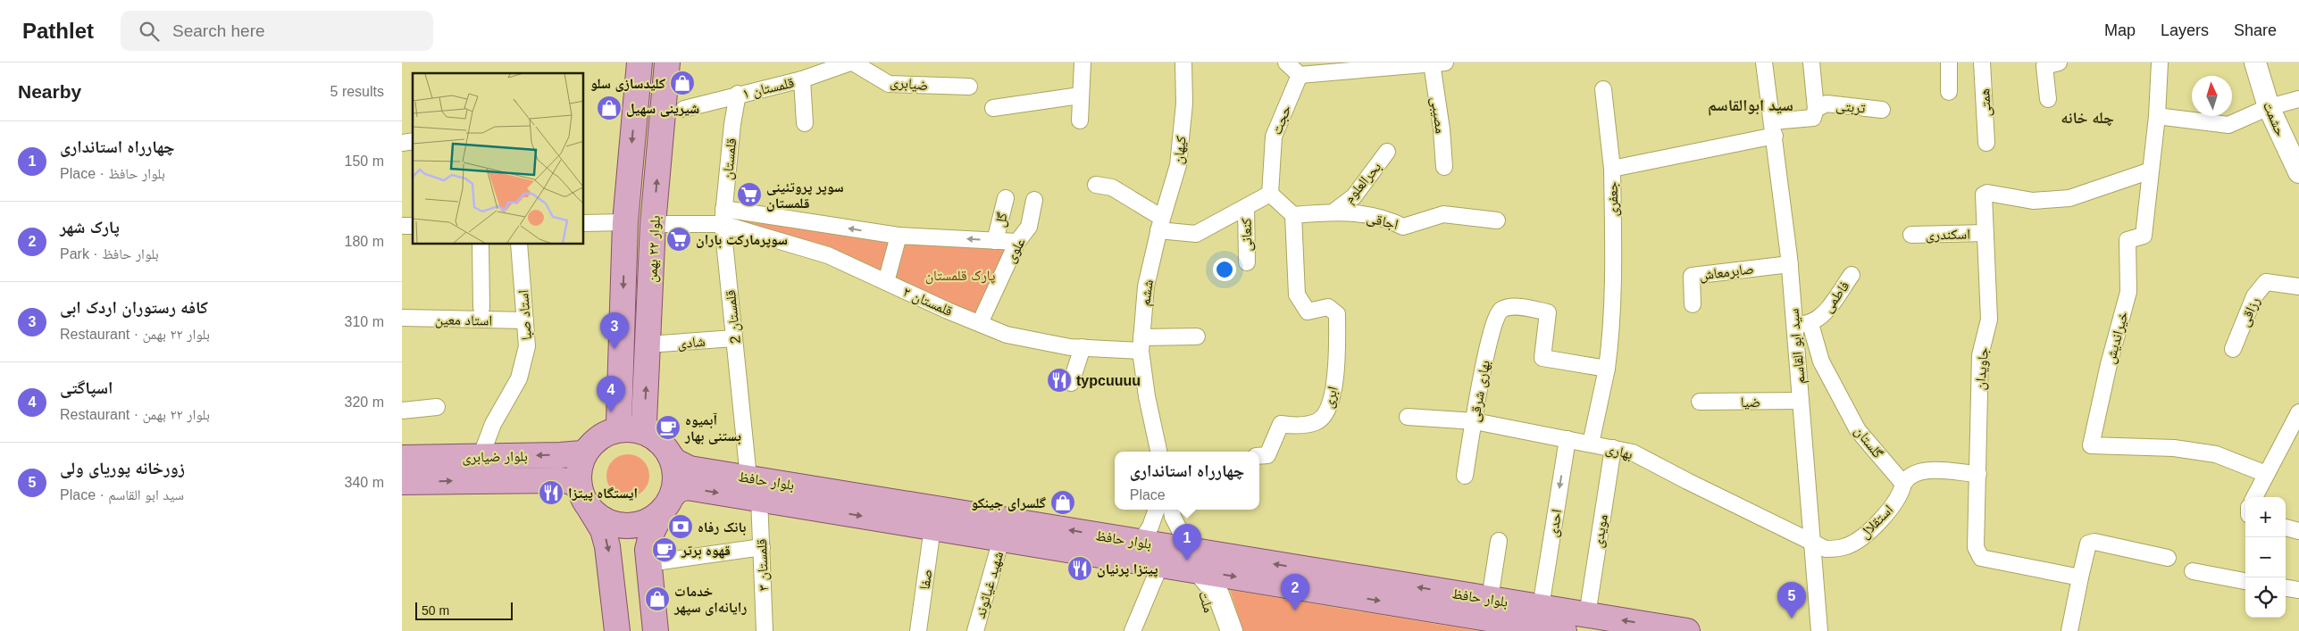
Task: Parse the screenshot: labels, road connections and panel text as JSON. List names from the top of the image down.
{
  "streets": {
    "main road": ["بلوار ۲۲ بهمن", "بلوار ضیابری", "بلوار حافظ"],
    "street": [
      "ضیابری",
      "قلمستان ۱",
      "همتی",
      "تربتی",
      "مصیبی",
      "حشمت",
      "حجت",
      "کیهان",
      "قلمستان",
      "بحرالعلوم",
      "جعفری",
      "گل",
      "اجاقی",
      "اسکندری",
      "کنعانی",
      "علوی",
      "صابرمعاش",
      "ششم",
      "فاطمی",
      "قلمستان ۲",
      "رزاقی",
      "استاد صبا",
      "قلمستان 2",
      "استاد معین",
      "خیراندیش",
      "شادی",
      "سید ابو القاسم",
      "جاویدان",
      "بهاری شرقی",
      "ابری",
      "ضیا",
      "گلستان",
      "بهاری",
      "استقلال",
      "احدی",
      "مویدی",
      "قلمستان ۳",
      "صفا",
      "شهید غیاثوند",
      "ملت"
    ]
  },
  "crossings": [
    ["ضیابری", "قلمستان ۱"],
    ["قلمستان ۱", "قلمستان"],
    ["تربتی", "جعفری"],
    ["تربتی", "سید ابو القاسم"],
    ["کیهان", "ششم"],
    ["قلمستان", "قلمستان ۲"],
    ["قلمستان", "قلمستان 2"],
    ["بحرالعلوم", "اجاقی"],
    ["جعفری", "سید ابو القاسم"],
    ["جعفری", "بهاری شرقی"],
    ["جعفری", "بهاری"],
    ["اجاقی", "ابری"],
    ["اسکندری", "جاویدان"],
    ["بلوار ۲۲ بهمن", "شادی"],
    ["بلوار ۲۲ بهمن", "بلوار ضیابری"],
    ["بلوار ۲۲ بهمن", "بلوار حافظ"],
    ["علوی", "قلمستان ۲"],
    ["صابرمعاش", "سید ابو القاسم"],
    ["ششم", "قلمستان ۲"],
    ["فاطمی", "سید ابو القاسم"],
    ["فاطمی", "گلستان"],
    ["قلمستان ۲", "قلمستان 2"],
    ["استاد صبا", "استاد معین"],
    ["استاد صبا", "بلوار ضیابری"],
    ["قلمستان 2", "شادی"],
    ["قلمستان 2", "بلوار حافظ"],
    ["خیراندیش", "جاویدان"],
    ["سید ابو القاسم", "ضیا"],
    ["سید ابو القاسم", "بهاری"],
    ["سید ابو القاسم", "استقلال"],
    ["بهاری شرقی", "بهاری"],
    ["گلستان", "استقلال"],
    ["بهاری", "استقلال"],
    ["بهاری", "احدی"],
    ["بهاری", "مویدی"],
    ["بلوار ضیابری", "بلوار حافظ"],
    ["بلوار حافظ", "احدی"],
    ["بلوار حافظ", "مویدی"],
    ["بلوار حافظ", "قلمستان ۳"],
    ["بلوار حافظ", "صفا"],
    ["بلوار حافظ", "شهید غیاثوند"],
    ["بلوار حافظ", "ملت"]
  ],
  "districts": ["سید ابوالقاسم", "چله خانه"],
  "parks": ["پارک قلمستان"],
  "places": {
    "shop": [
      "کلیدسازی سلو",
      "شیرینی سهیل",
      "گلسرای جینکو",
      "خدمات رایانه‌ای سپهر"
    ],
    "supermarket": ["سوپر پروتئینی قلمستان", "سوپرمارکت باران"],
    "restaurant": ["typcuuuu", "ایستگاه پیتزا", "پیتزا پرنیان"],
    "cafe": ["آبمیوه بستنی بهار", "قهوه برتر"],
    "bank": ["بانک رفاه"]
  },
  "scale_bar": "50 m",
  "north": "top",
  "page": {
    "header": "Pathlet",
    "search": "Search here",
    "nav": ["Map", "Layers", "Share"],
    "heading": ["Nearby", "5 results"],
    "list": [
      {
        "mark": "1",
        "name": "چهارراه استانداری",
        "note": "Place · بلوار حافظ",
        "value": "150 m"
      },
      {
        "mark": "2",
        "name": "پارک شهر",
        "note": "Park · بلوار حافظ",
        "value": "180 m"
      },
      {
        "mark": "3",
        "name": "کافه رستوران اردک ابی",
        "note": "Restaurant · بلوار ۲۲ بهمن",
        "value": "310 m"
      },
      {
        "mark": "4",
        "name": "اسپاگتی",
        "note": "Restaurant · بلوار ۲۲ بهمن",
        "value": "320 m"
      },
      {
        "mark": "5",
        "name": "زورخانه پوریای ولی",
        "note": "Place · سید ابو القاسم",
        "value": "340 m"
      }
    ],
    "pins": [
      "3",
      "4",
      "1",
      "2",
      "5"
    ],
    "popup": ["چهارراه استانداری", "Place"],
    "map_buttons": ["+", "−"],
    "scale": "50 m"
  }
}
